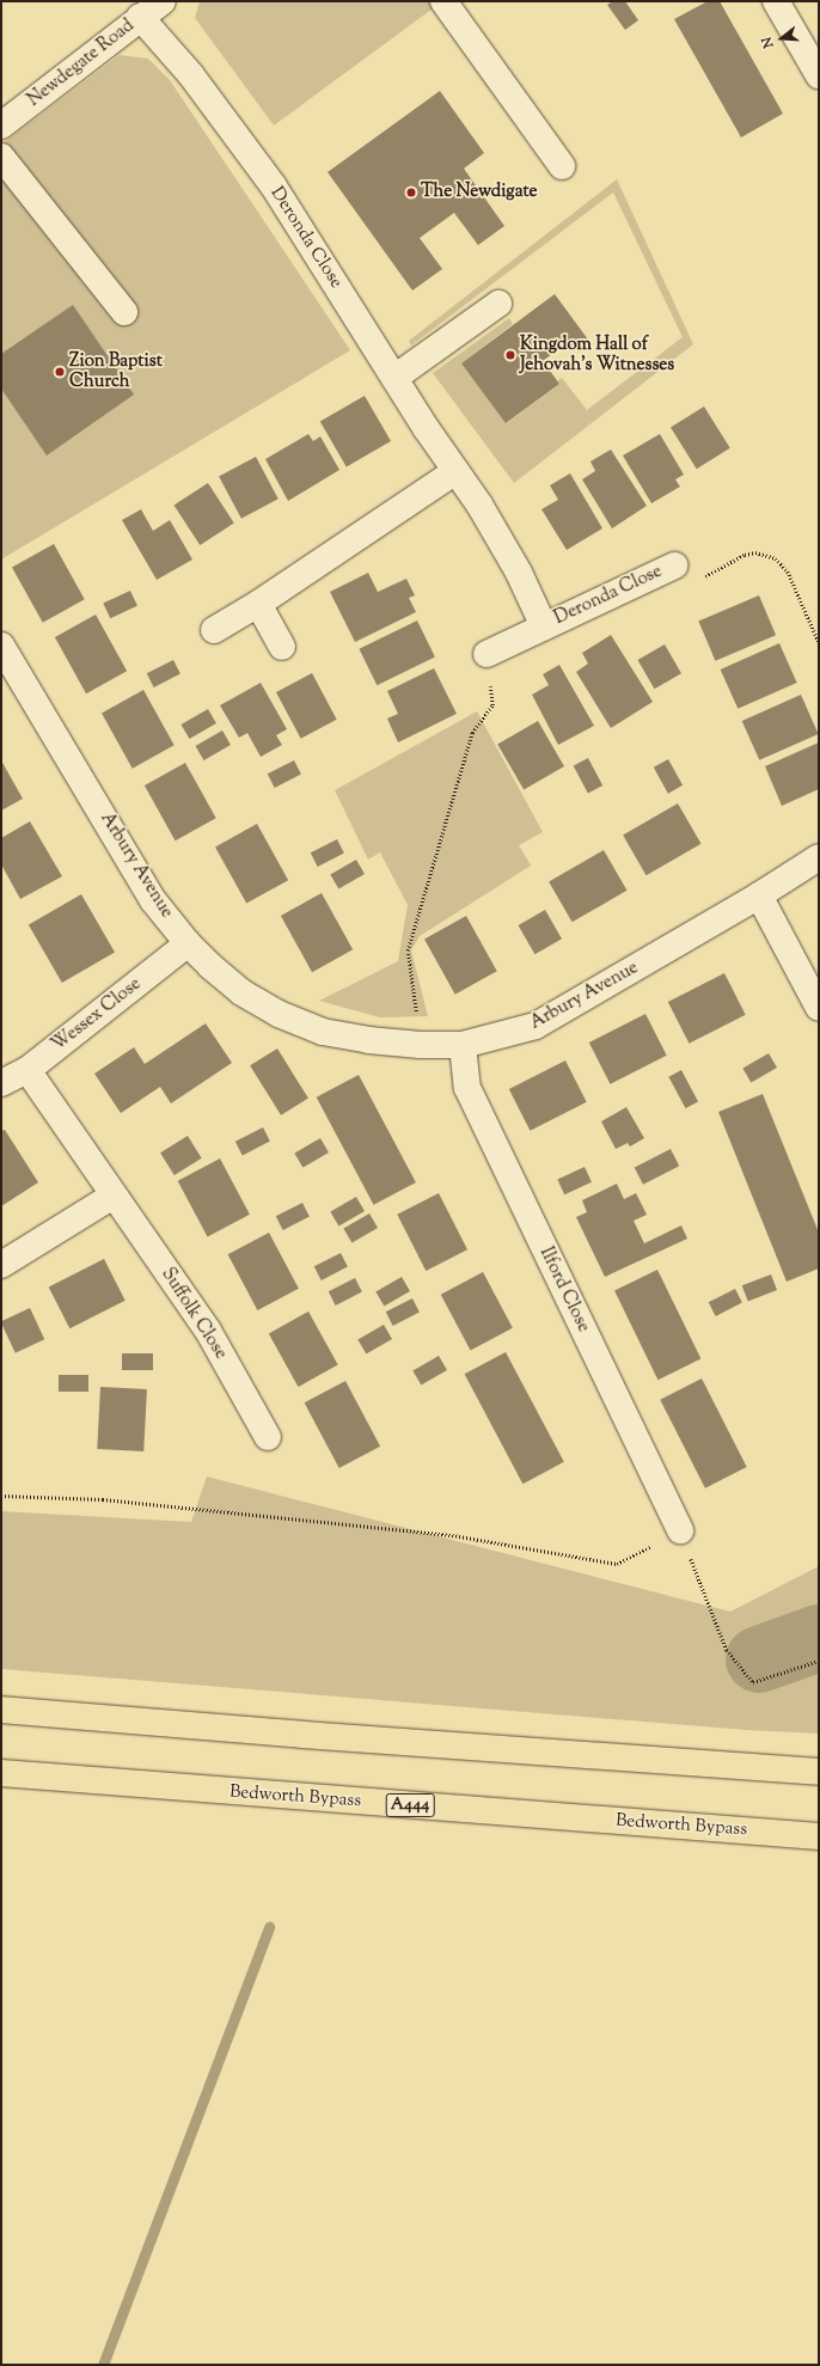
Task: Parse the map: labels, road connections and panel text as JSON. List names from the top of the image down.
{
  "streets": {
    "highway": ["Bedworth Bypass", "A444"],
    "street": [
      "Newdegate Road",
      "Deronda Close",
      "Arbury Avenue",
      "Wessex Close",
      "Ilford Close",
      "Suffolk Close"
    ]
  },
  "crossings": [
    ["Newdegate Road", "Deronda Close"],
    ["Arbury Avenue", "Wessex Close"],
    ["Arbury Avenue", "Ilford Close"],
    ["Wessex Close", "Suffolk Close"]
  ],
  "places": ["The Newdigate", "Kingdom Hall of Jehovah's Witnesses", "Zion Baptist Church"],
  "north": "left"
}
